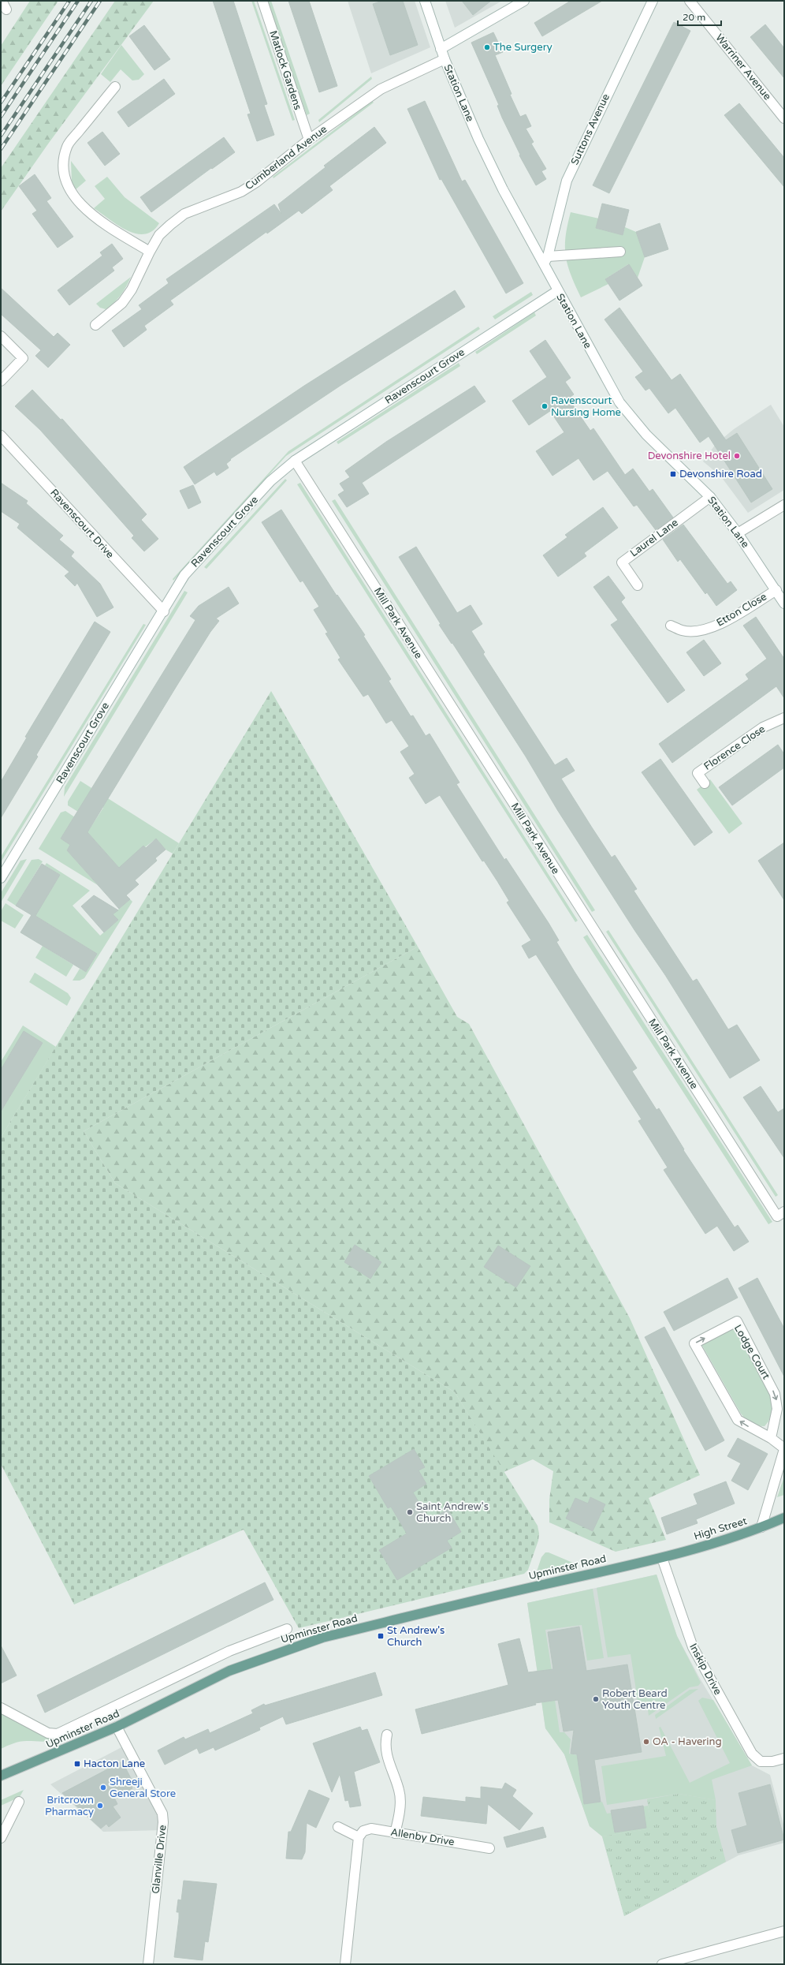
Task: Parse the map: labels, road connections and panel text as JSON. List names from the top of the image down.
{
  "streets": {
    "main road": ["High Street", "Upminster Road"],
    "street": [
      "Warriner Avenue",
      "Matlock Gardens",
      "Station Lane",
      "Suttons Avenue",
      "Cumberland Avenue",
      "Ravenscourt Grove",
      "Ravenscourt Drive",
      "Laurel Lane",
      "Etton Close",
      "Mill Park Avenue",
      "Florence Close",
      "Lodge Court",
      "Inskip Drive",
      "Allenby Drive",
      "Glanville Drive"
    ]
  },
  "crossings": [
    ["Matlock Gardens", "Cumberland Avenue"],
    ["Station Lane", "Suttons Avenue"],
    ["Station Lane", "Cumberland Avenue"],
    ["Station Lane", "Ravenscourt Grove"],
    ["Station Lane", "Laurel Lane"],
    ["Station Lane", "Etton Close"],
    ["Ravenscourt Grove", "Ravenscourt Drive"],
    ["Ravenscourt Grove", "Mill Park Avenue"],
    ["High Street", "Upminster Road"],
    ["High Street", "Inskip Drive"],
    ["Upminster Road", "Inskip Drive"],
    ["Upminster Road", "Glanville Drive"]
  ],
  "places": {
    "other": [
      "The Surgery",
      "Ravenscourt Nursing Home",
      "Devonshire Hotel",
      "Saint Andrew's Church",
      "Robert Beard Youth Centre",
      "OA - Havering",
      "Shreeji General Store",
      "Britcrown Pharmacy"
    ],
    "transit": ["Devonshire Road", "St Andrew's Church", "Hacton Lane"]
  },
  "scale_bar": "20 m"
}
